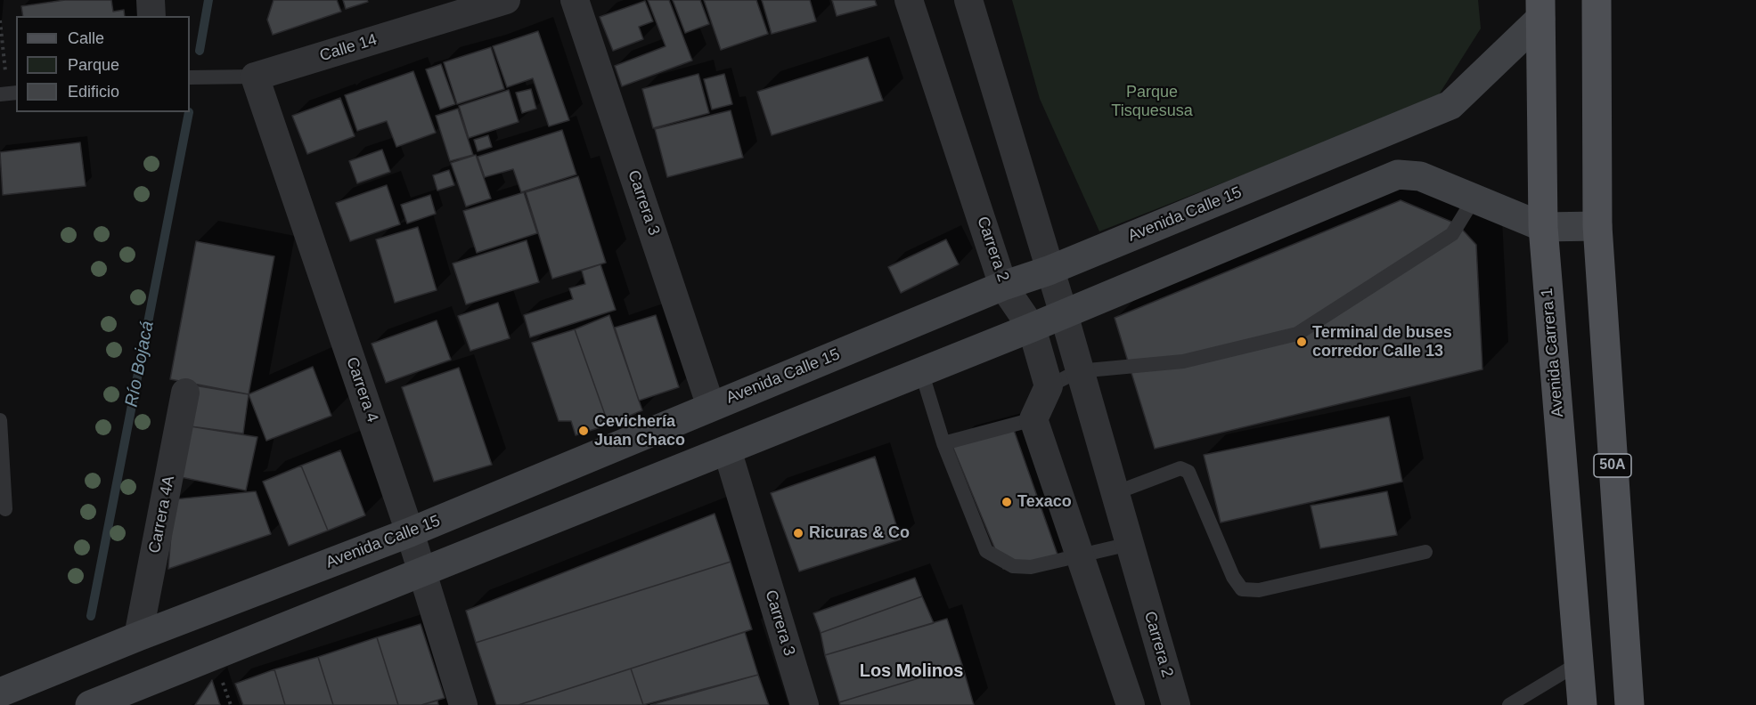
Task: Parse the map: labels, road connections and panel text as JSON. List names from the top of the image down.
{
  "streets": {
    "main road": ["Avenida Calle 15", "Avenida Carrera 1", "50A"],
    "street": [
      "Calle 14",
      "Carrera 3",
      "Carrera 2",
      "Carrera 4",
      "Carrera 4A"
    ]
  },
  "crossings": [
    ["Calle 14", "Carrera 4"],
    ["Carrera 3", "Avenida Calle 15"],
    ["Avenida Calle 15", "Carrera 2"],
    ["Avenida Calle 15", "Avenida Carrera 1"],
    ["Avenida Calle 15", "Carrera 4"],
    ["Avenida Calle 15", "Carrera 4A"]
  ],
  "districts": ["Los Molinos"],
  "water": ["Río Bojacá"],
  "parks": ["Parque Tisquesusa"],
  "places": [
    "Terminal de buses corredor Calle 13",
    "Cevichería Juan Chaco",
    "Texaco",
    "Ricuras & Co"
  ],
  "legend": ["Calle", "Parque", "Edificio"]
}
